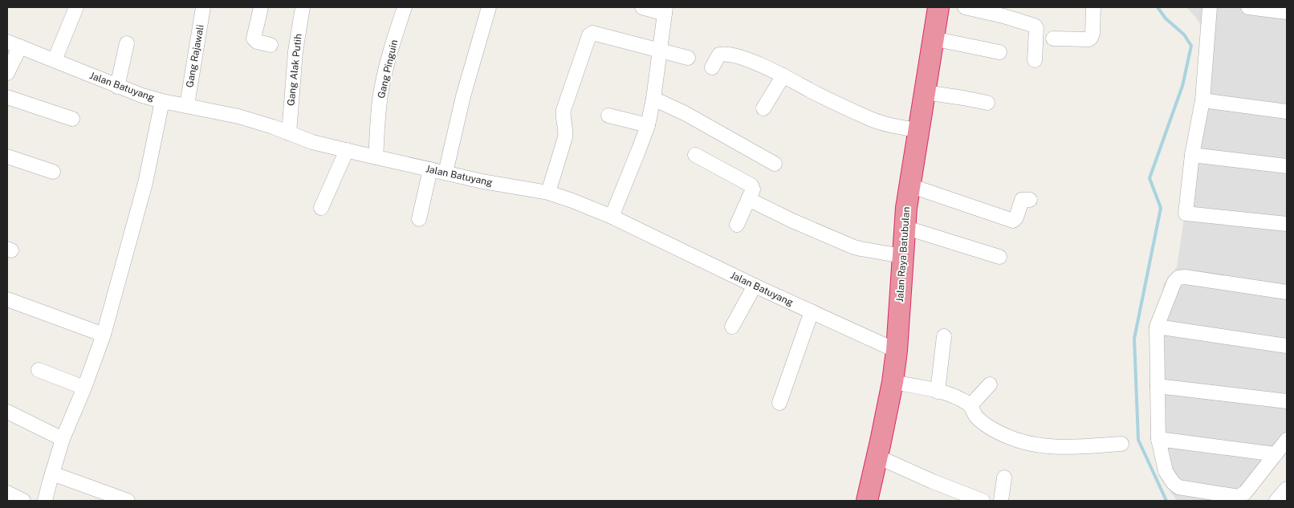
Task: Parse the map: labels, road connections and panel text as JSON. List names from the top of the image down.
{
  "streets": {
    "highway": ["Jalan Raya Batubulan"],
    "street": [
      "Gang Rajawali",
      "Gang Pinguin",
      "Gang Alak Putih",
      "Jalan Batuyang"
    ]
  },
  "crossings": [
    ["Gang Rajawali", "Jalan Batuyang"],
    ["Gang Pinguin", "Jalan Batuyang"],
    ["Gang Alak Putih", "Jalan Batuyang"],
    ["Jalan Batuyang", "Jalan Raya Batubulan"]
  ]
}
